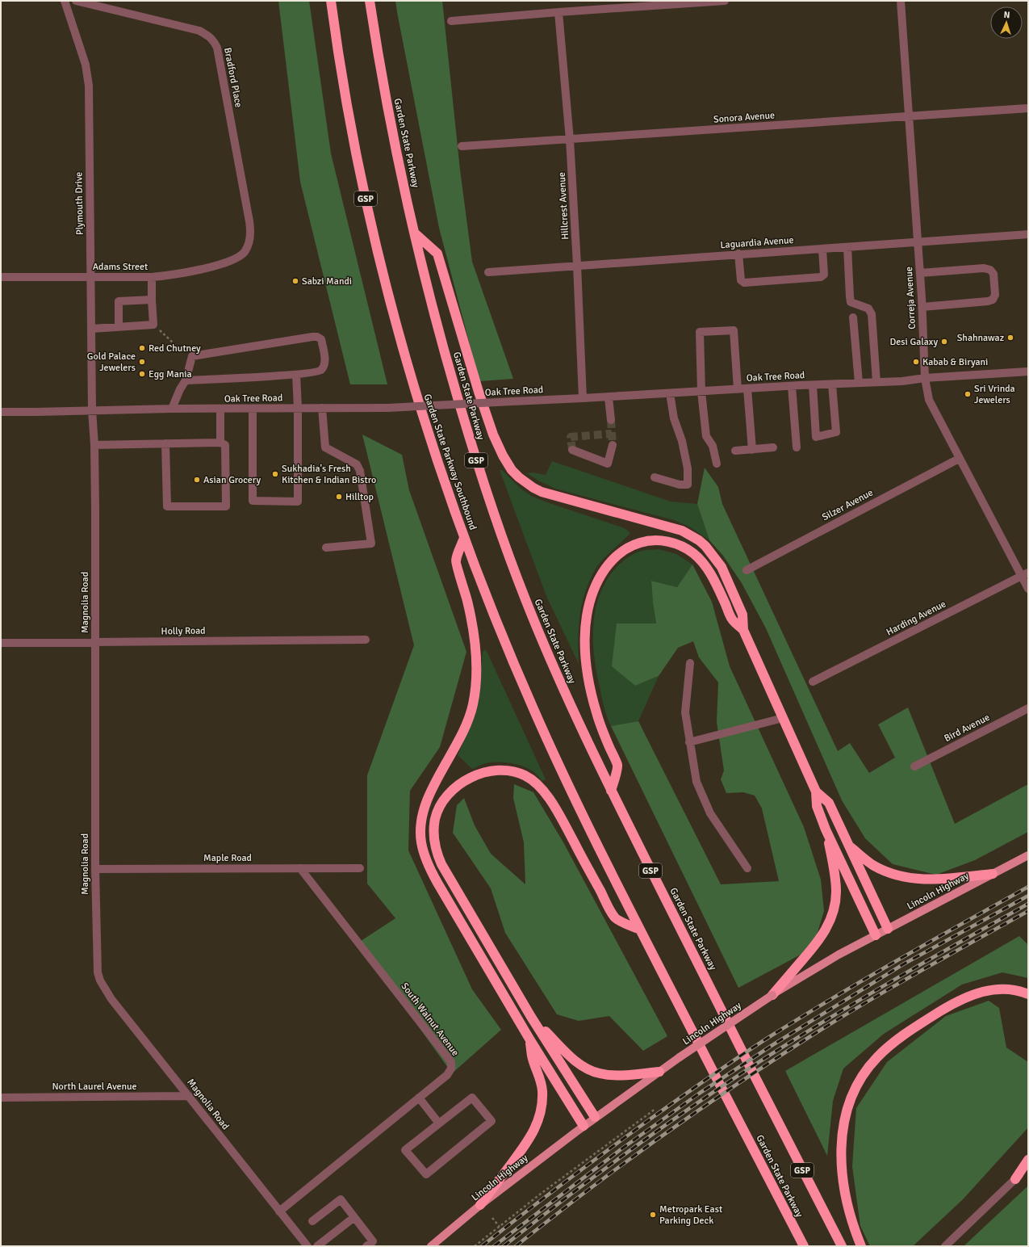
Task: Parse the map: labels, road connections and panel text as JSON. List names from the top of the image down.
{
  "streets": {
    "highway": ["Garden State Parkway", "GSP", "Garden State Parkway Southbound"],
    "main road": ["Lincoln Highway"],
    "street": [
      "Bradford Place",
      "Sonora Avenue",
      "Plymouth Drive",
      "Hillcrest Avenue",
      "Laguardia Avenue",
      "Adams Street",
      "Correja Avenue",
      "Oak Tree Road",
      "Silzer Avenue",
      "Magnolia Road",
      "Harding Avenue",
      "Holly Road",
      "Bird Avenue",
      "Maple Road",
      "South Walnut Avenue",
      "North Laurel Avenue"
    ]
  },
  "crossings": [
    ["Bradford Place", "Adams Street"],
    ["Sonora Avenue", "Hillcrest Avenue"],
    ["Sonora Avenue", "Correja Avenue"],
    ["Garden State Parkway", "Garden State Parkway Southbound"],
    ["Plymouth Drive", "Adams Street"],
    ["Plymouth Drive", "Oak Tree Road"],
    ["Plymouth Drive", "Magnolia Road"],
    ["Hillcrest Avenue", "Laguardia Avenue"],
    ["Hillcrest Avenue", "Oak Tree Road"],
    ["Laguardia Avenue", "Correja Avenue"],
    ["Correja Avenue", "Oak Tree Road"],
    ["Correja Avenue", "Silzer Avenue"],
    ["Correja Avenue", "Harding Avenue"],
    ["Oak Tree Road", "Magnolia Road"],
    ["Magnolia Road", "Holly Road"],
    ["Magnolia Road", "Maple Road"],
    ["Magnolia Road", "South Walnut Avenue"],
    ["Magnolia Road", "North Laurel Avenue"],
    ["Maple Road", "South Walnut Avenue"]
  ],
  "places": [
    "Sabzi Mandi",
    "Shahnawaz",
    "Desi Galaxy",
    "Red Chutney",
    "Gold Palace Jewelers",
    "Kabab & Biryani",
    "Egg Mania",
    "Sri Vrinda Jewelers",
    "Sukhadia's Fresh Kitchen & Indian Bistro",
    "Asian Grocery",
    "Hilltop",
    "Metropark East Parking Deck"
  ],
  "north": "top"
}
